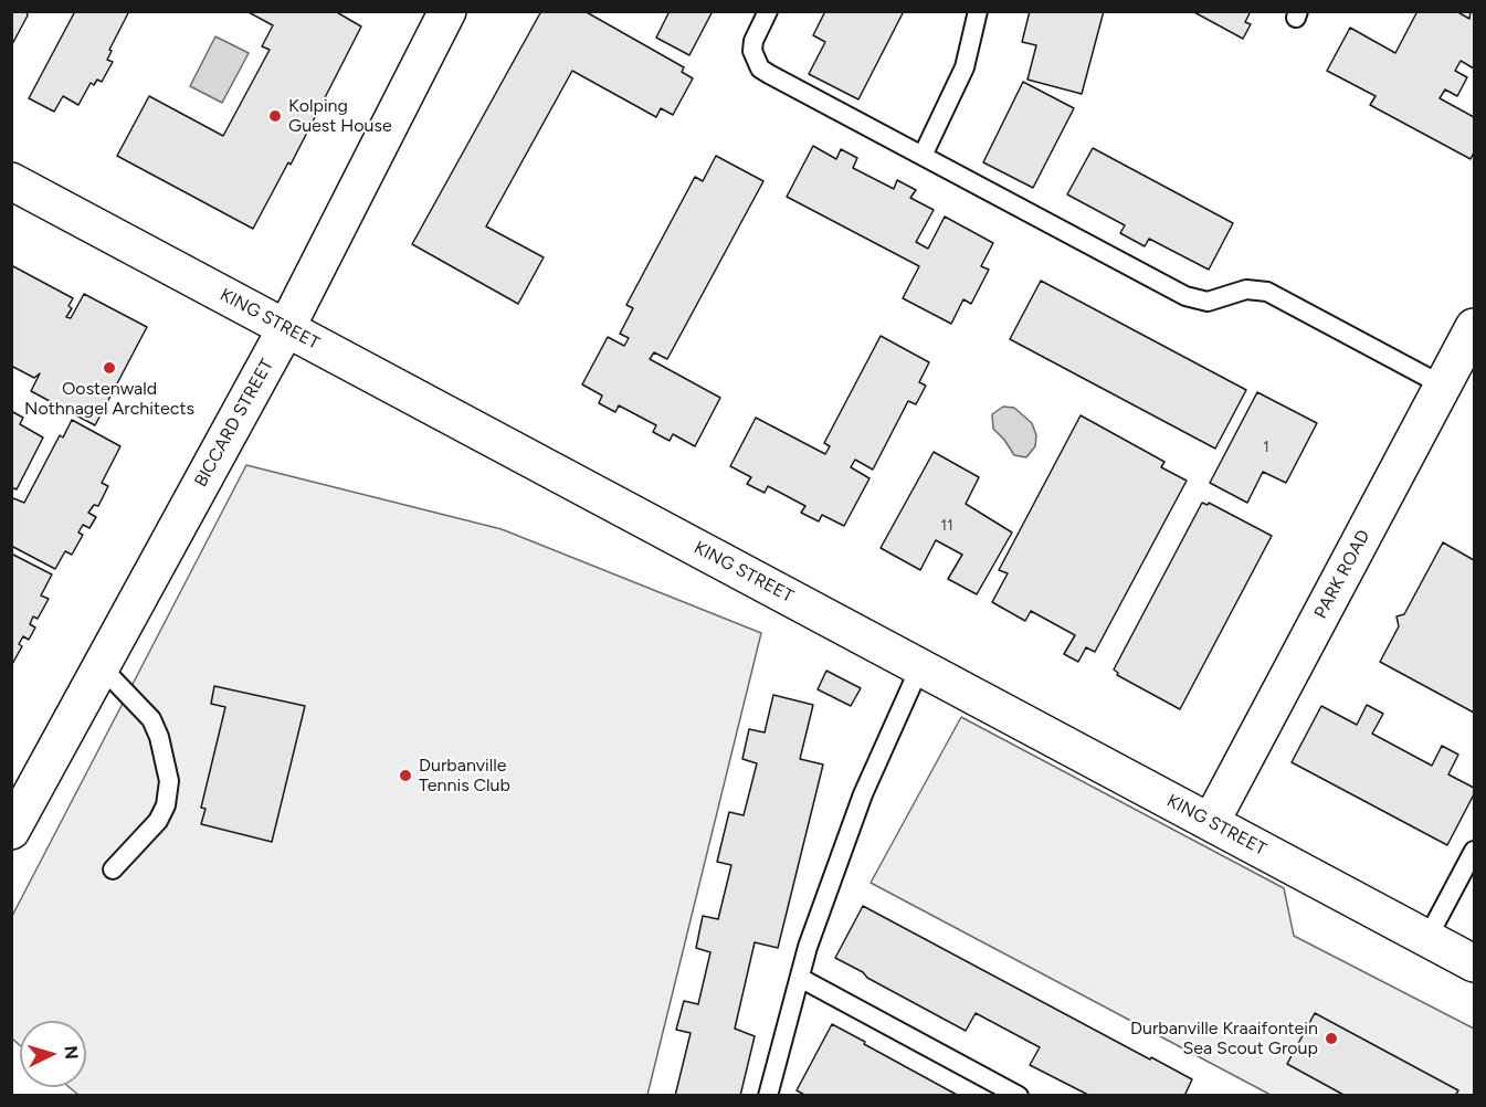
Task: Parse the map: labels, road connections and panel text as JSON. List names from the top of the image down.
{
  "streets": {
    "street": ["KING STREET", "BICCARD STREET", "PARK ROAD"]
  },
  "crossings": [
    ["KING STREET", "BICCARD STREET"],
    ["KING STREET", "PARK ROAD"]
  ],
  "places": [
    "Kolping Guest House",
    "Oostenwald Nothnagel Architects",
    "Durbanville Tennis Club",
    "Durbanville Kraaifontein Sea Scout Group"
  ],
  "house_numbers": ["1", "11"],
  "north": "right"
}
